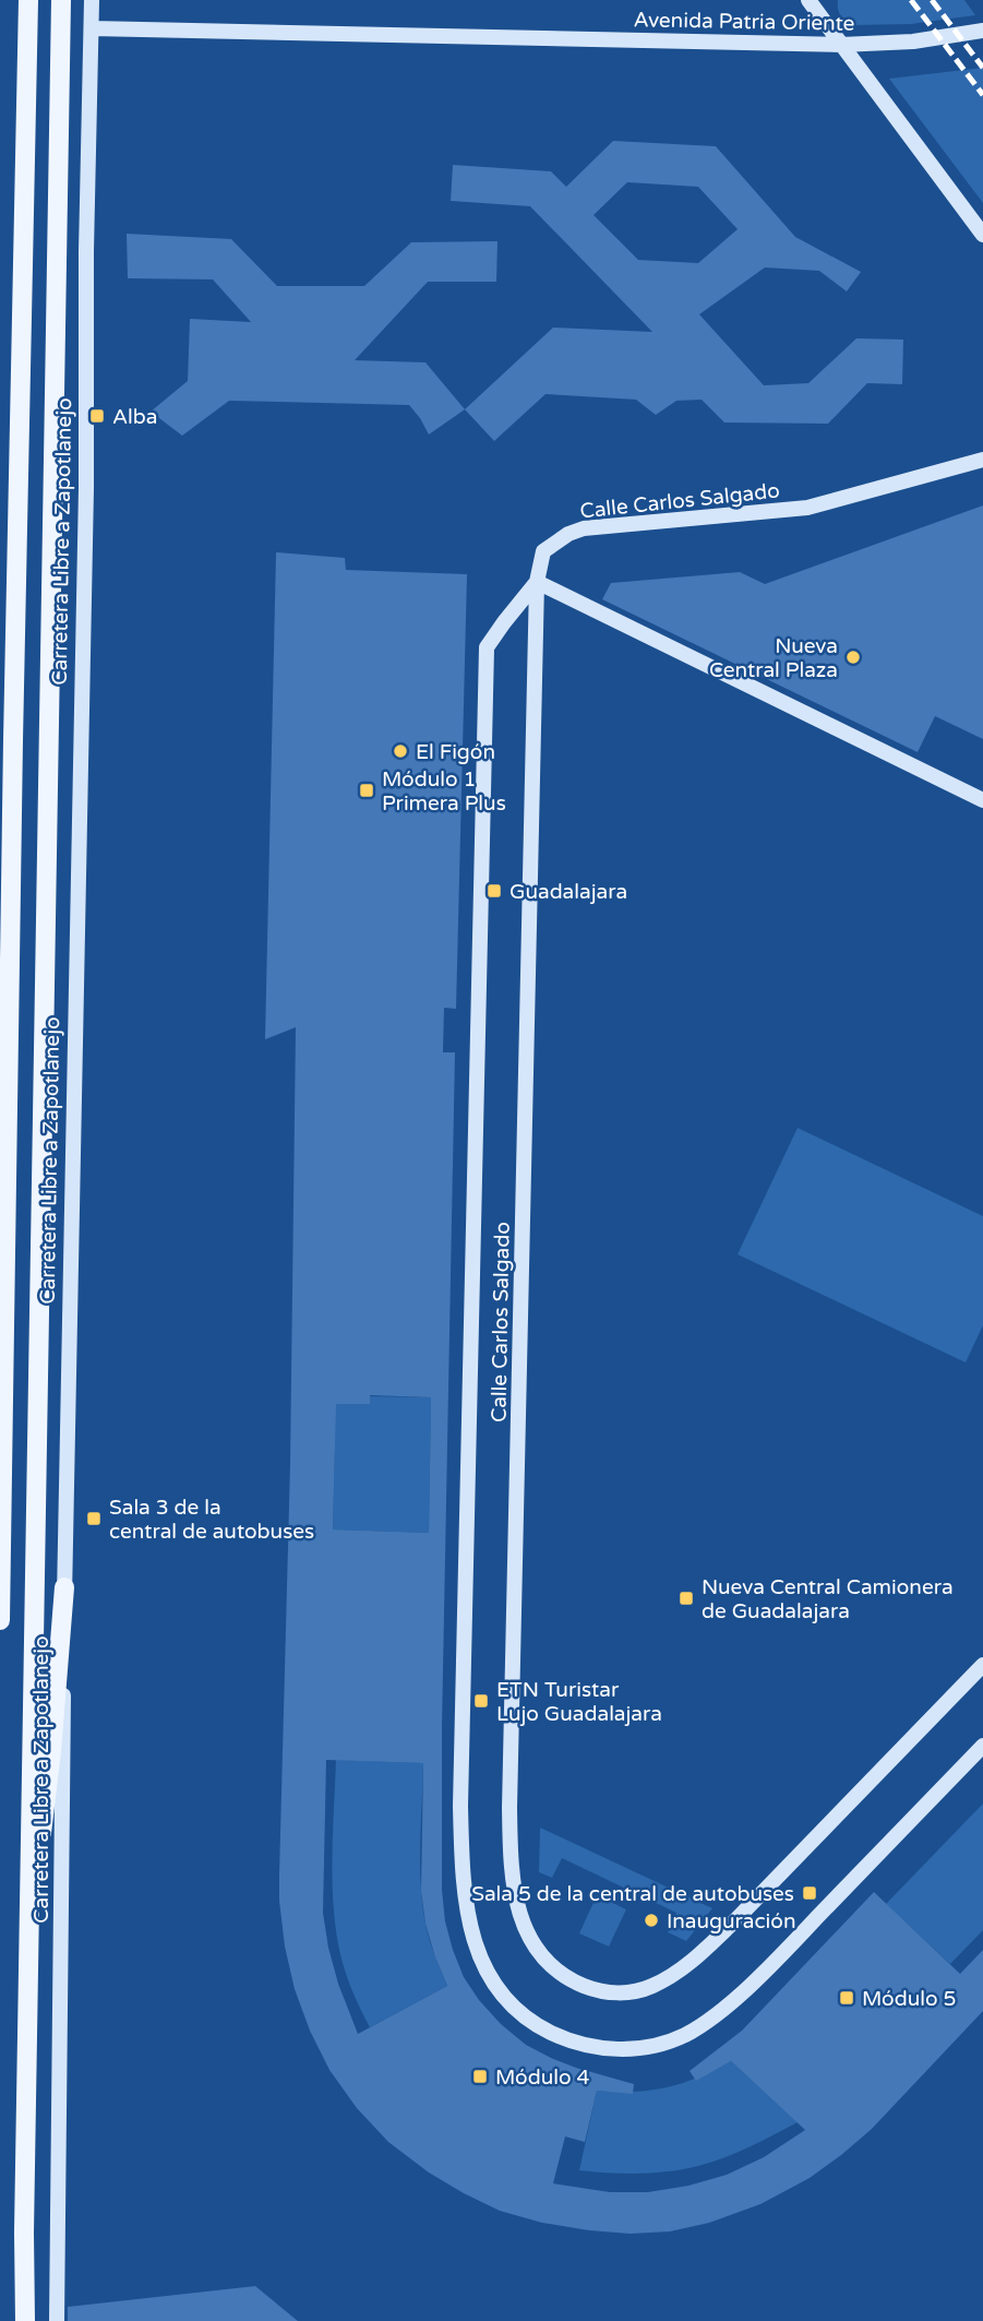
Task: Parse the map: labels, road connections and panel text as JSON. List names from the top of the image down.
{
  "streets": {
    "main road": ["Carretera Libre a Zapotlanejo"],
    "street": ["Avenida Patria Oriente", "Calle Carlos Salgado"]
  },
  "crossings": [
    ["Avenida Patria Oriente", "Carretera Libre a Zapotlanejo"]
  ],
  "places": {
    "transit": [
      "Alba",
      "Módulo 1 Primera Plus",
      "Guadalajara",
      "Sala 3 de la central de autobuses",
      "Nueva Central Camionera de Guadalajara",
      "ETN Turistar Lujo Guadalajara",
      "Sala 5 de la central de autobuses",
      "Módulo 5",
      "Módulo 4"
    ],
    "other": ["Nueva Central Plaza", "El Figón", "Inauguración"]
  }
}
